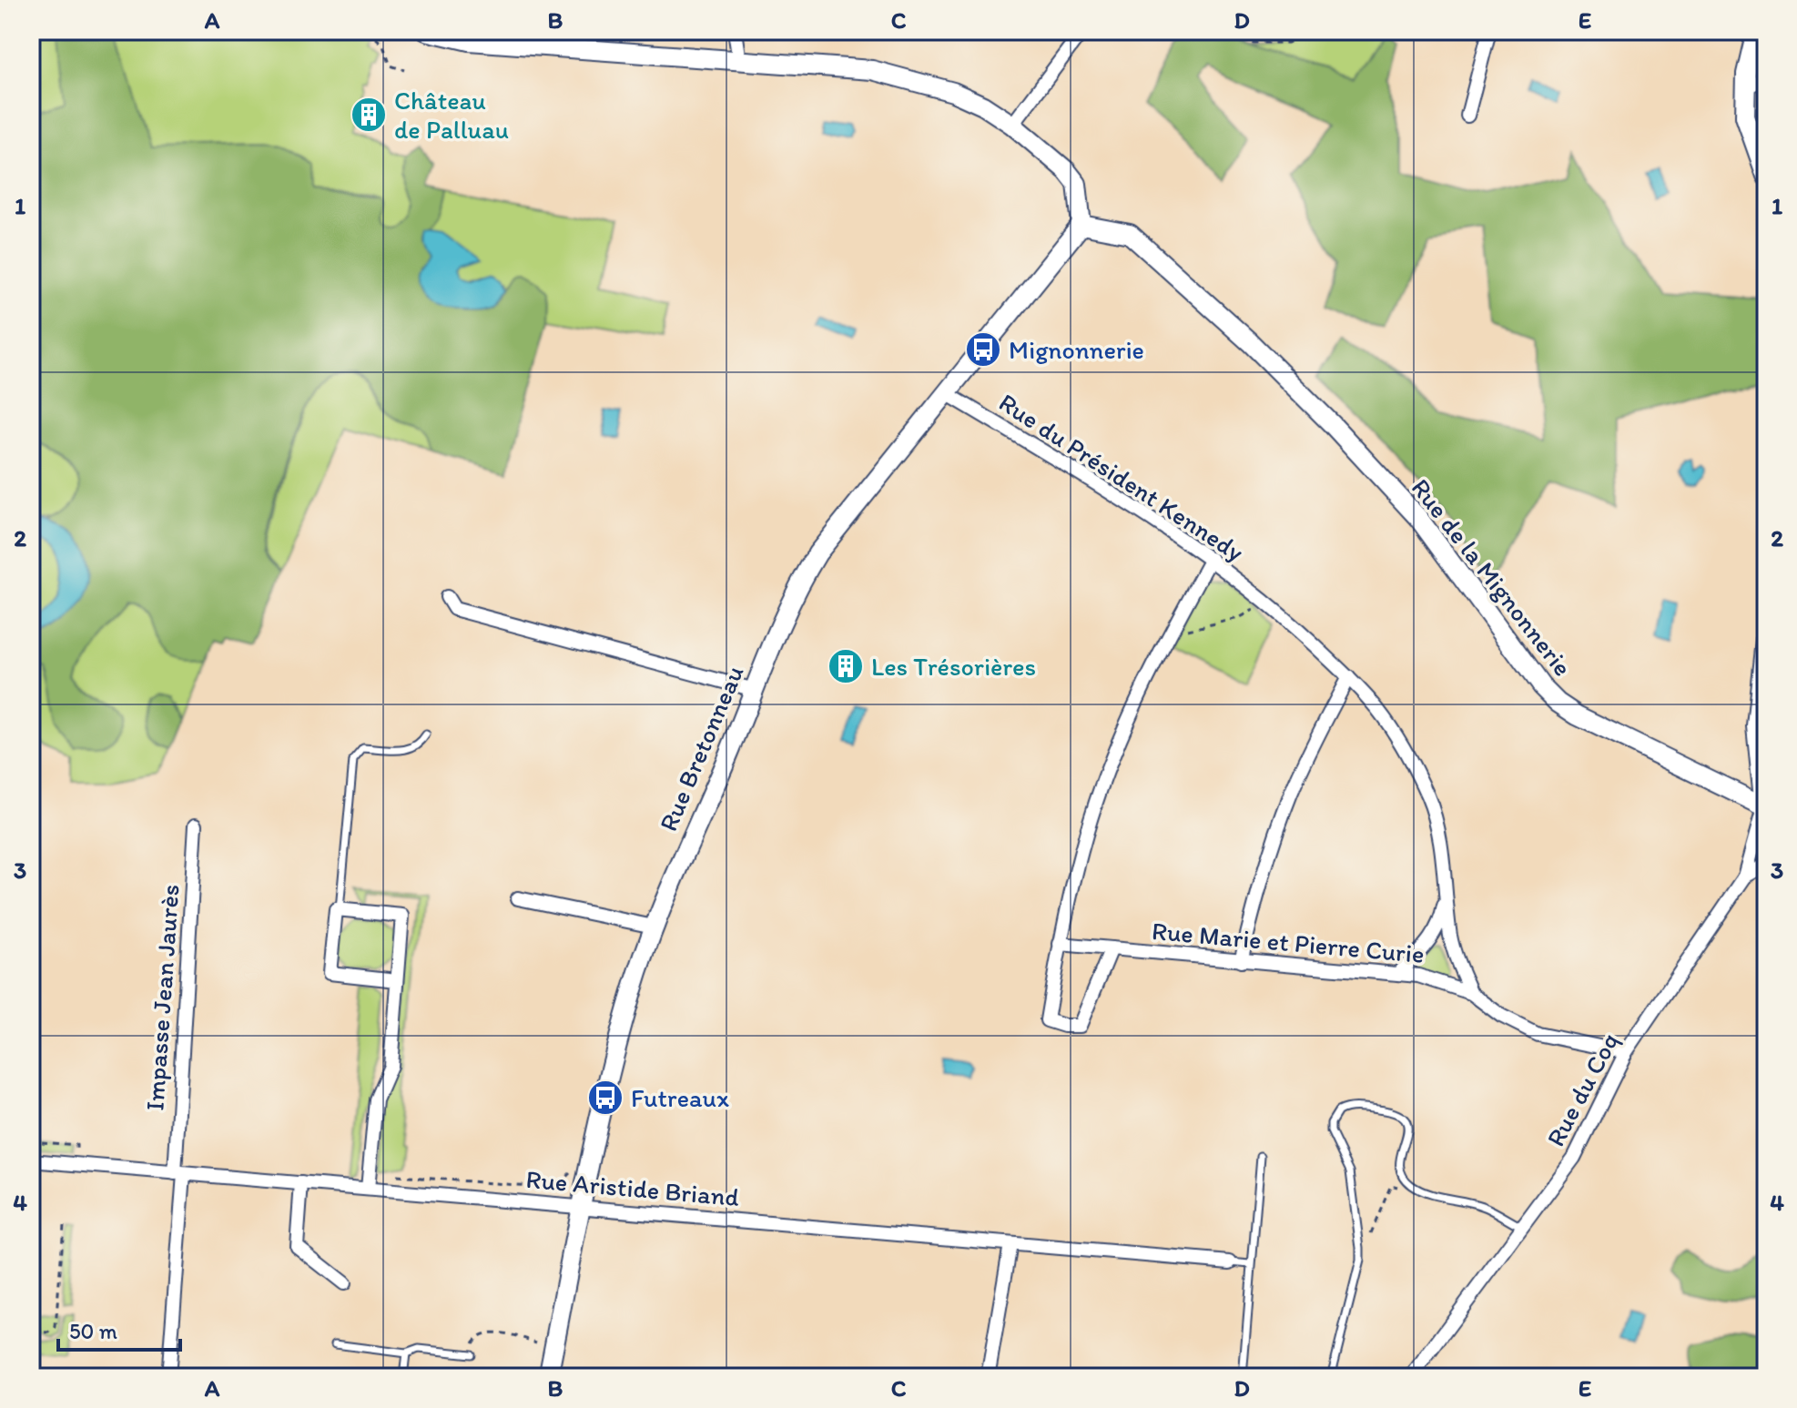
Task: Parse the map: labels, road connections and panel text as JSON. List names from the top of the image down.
{
  "streets": {
    "street": [
      "Rue du Président Kennedy",
      "Rue de la Mignonnerie",
      "Rue Bretonneau",
      "Rue Marie et Pierre Curie",
      "Impasse Jean Jaurès",
      "Rue du Coq",
      "Rue Aristide Briand"
    ]
  },
  "crossings": [
    ["Rue du Président Kennedy", "Rue Bretonneau"],
    ["Rue du Président Kennedy", "Rue Marie et Pierre Curie"],
    ["Rue de la Mignonnerie", "Rue Bretonneau"],
    ["Rue de la Mignonnerie", "Rue du Coq"],
    ["Rue Bretonneau", "Rue Aristide Briand"],
    ["Rue Marie et Pierre Curie", "Rue du Coq"],
    ["Impasse Jean Jaurès", "Rue Aristide Briand"]
  ],
  "places": {
    "building": ["Château de Palluau", "Les Trésorières"],
    "bus stop": ["Mignonnerie", "Futreaux"]
  },
  "scale_bar": "50 m",
  "grid": {
    "columns": [
      "A",
      "B",
      "C",
      "D",
      "E"
    ],
    "rows": [
      "1",
      "2",
      "3",
      "4"
    ]
  }
}
